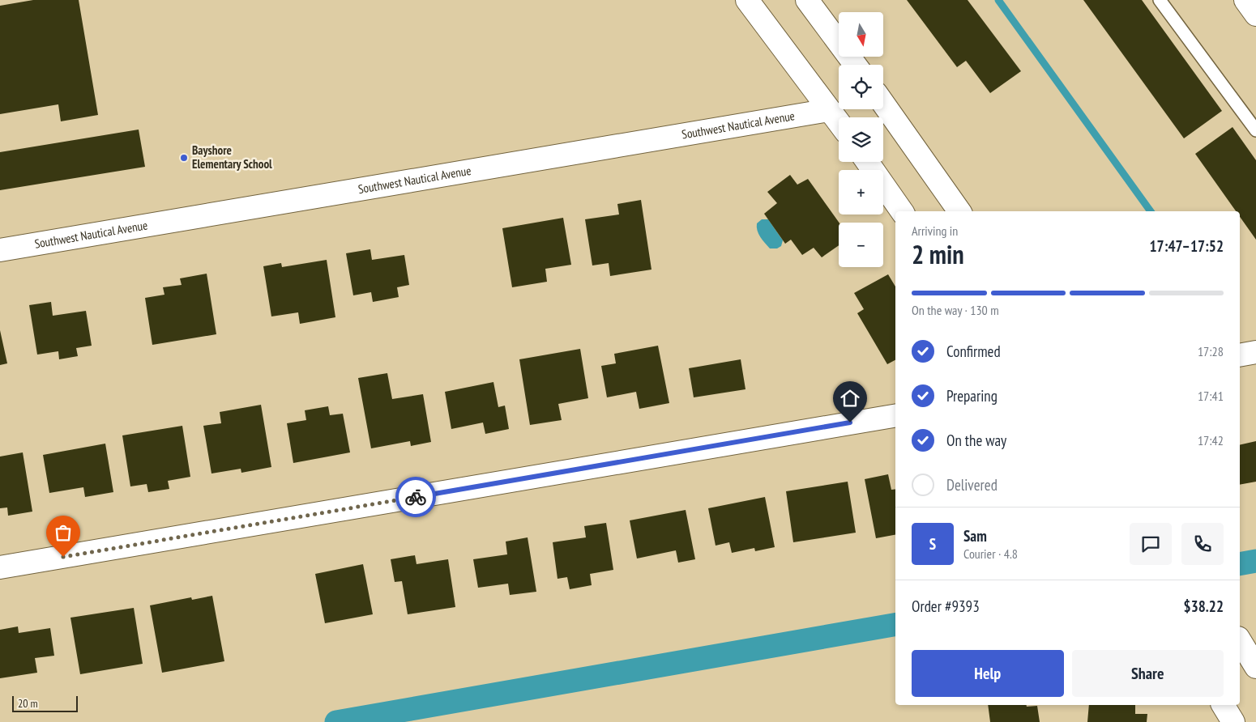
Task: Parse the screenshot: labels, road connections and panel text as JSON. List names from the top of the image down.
{
  "streets": {
    "street": ["Southwest Nautical Avenue"]
  },
  "places": ["Bayshore Elementary School"],
  "scale_bar": "20 m",
  "north": "bottom",
  "page": {
    "map_buttons": ["+", "−"],
    "heading": ["2 min", "Arriving in", "17:47–17:52"],
    "panel": [
      "Sam",
      "Courier · 4.8",
      "Order #9393",
      "$38.22"
    ],
    "bar": "On the way · 130 m",
    "list": [
      ["Confirmed", "17:28"],
      ["Preparing", "17:41"],
      ["On the way", "17:42"],
      "Delivered"
    ],
    "round": "S",
    "buttons": ["Help", "Share"],
    "scale": "20 m"
  }
}
